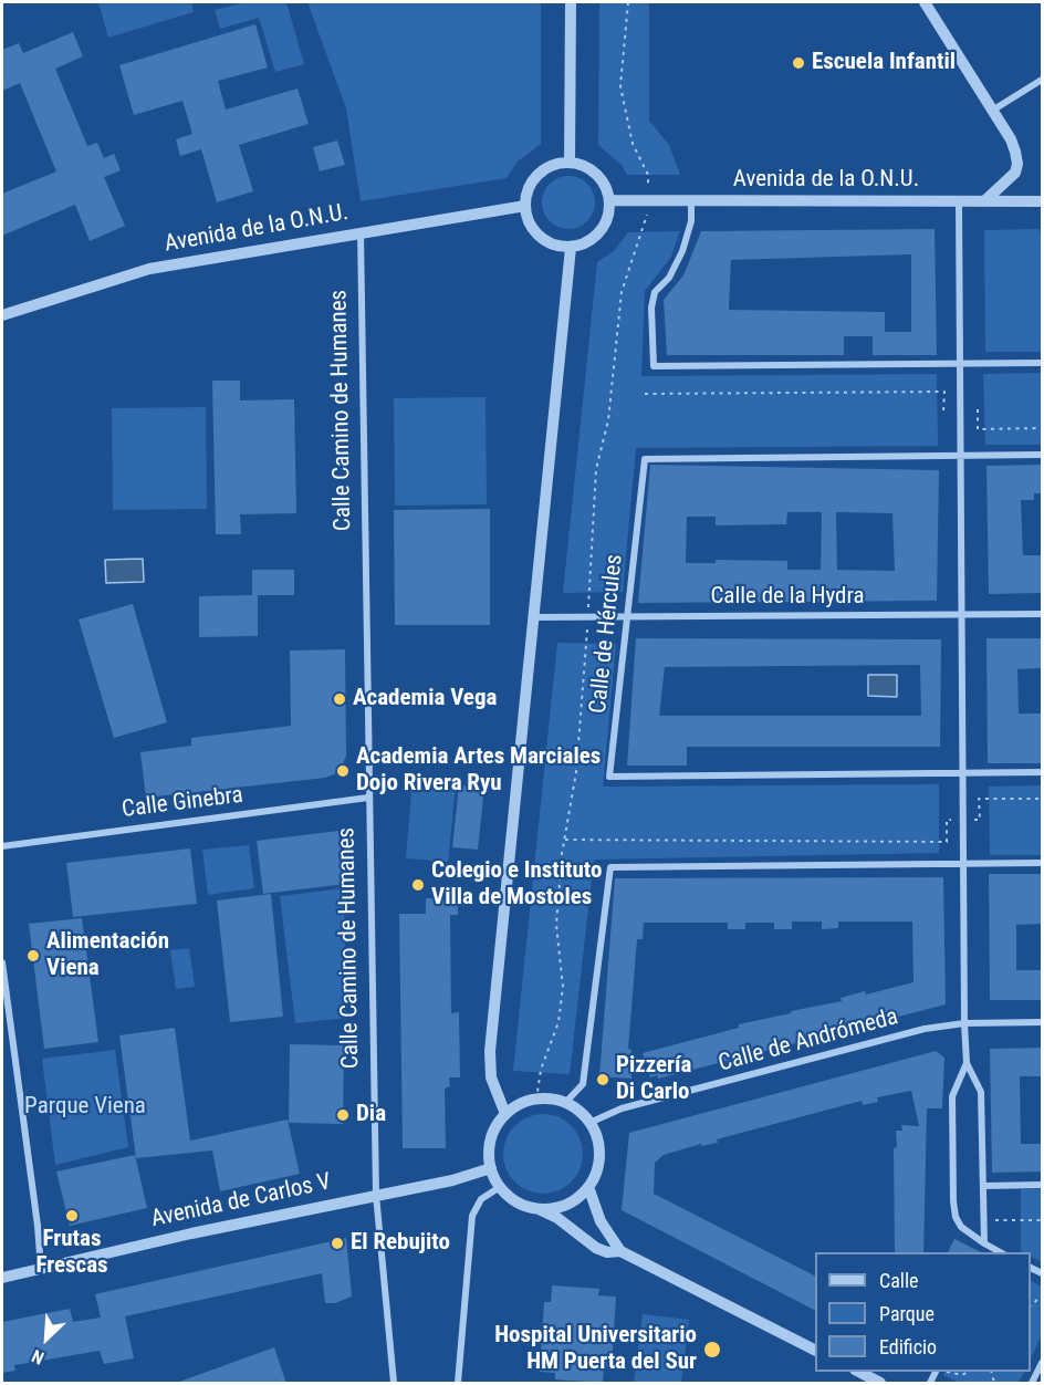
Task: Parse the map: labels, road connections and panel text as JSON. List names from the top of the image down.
{
  "streets": {
    "street": [
      "Avenida de la O.N.U.",
      "Calle Camino de Humanes",
      "Calle de la Hydra",
      "Calle de Hércules",
      "Calle Ginebra",
      "Calle de Andrómeda",
      "Avenida de Carlos V"
    ]
  },
  "crossings": [
    ["Avenida de la O.N.U.", "Calle Camino de Humanes"],
    ["Calle Camino de Humanes", "Calle Ginebra"],
    ["Calle Camino de Humanes", "Avenida de Carlos V"],
    ["Calle de la Hydra", "Calle de Hércules"],
    ["Calle de Andrómeda", "Avenida de Carlos V"]
  ],
  "parks": ["Parque Viena"],
  "places": [
    "Escuela Infantil",
    "Academia Vega",
    "Academia Artes Marciales Dojo Rivera Ryu",
    "Colegio e Instituto Villa de Mostoles",
    "Alimentación Viena",
    "Pizzería Di Carlo",
    "Dia",
    "Frutas Frescas",
    "El Rebujito",
    "Hospital Universitario HM Puerta del Sur"
  ],
  "legend": ["Calle", "Parque", "Edificio"],
  "north": "bottom left"
}
